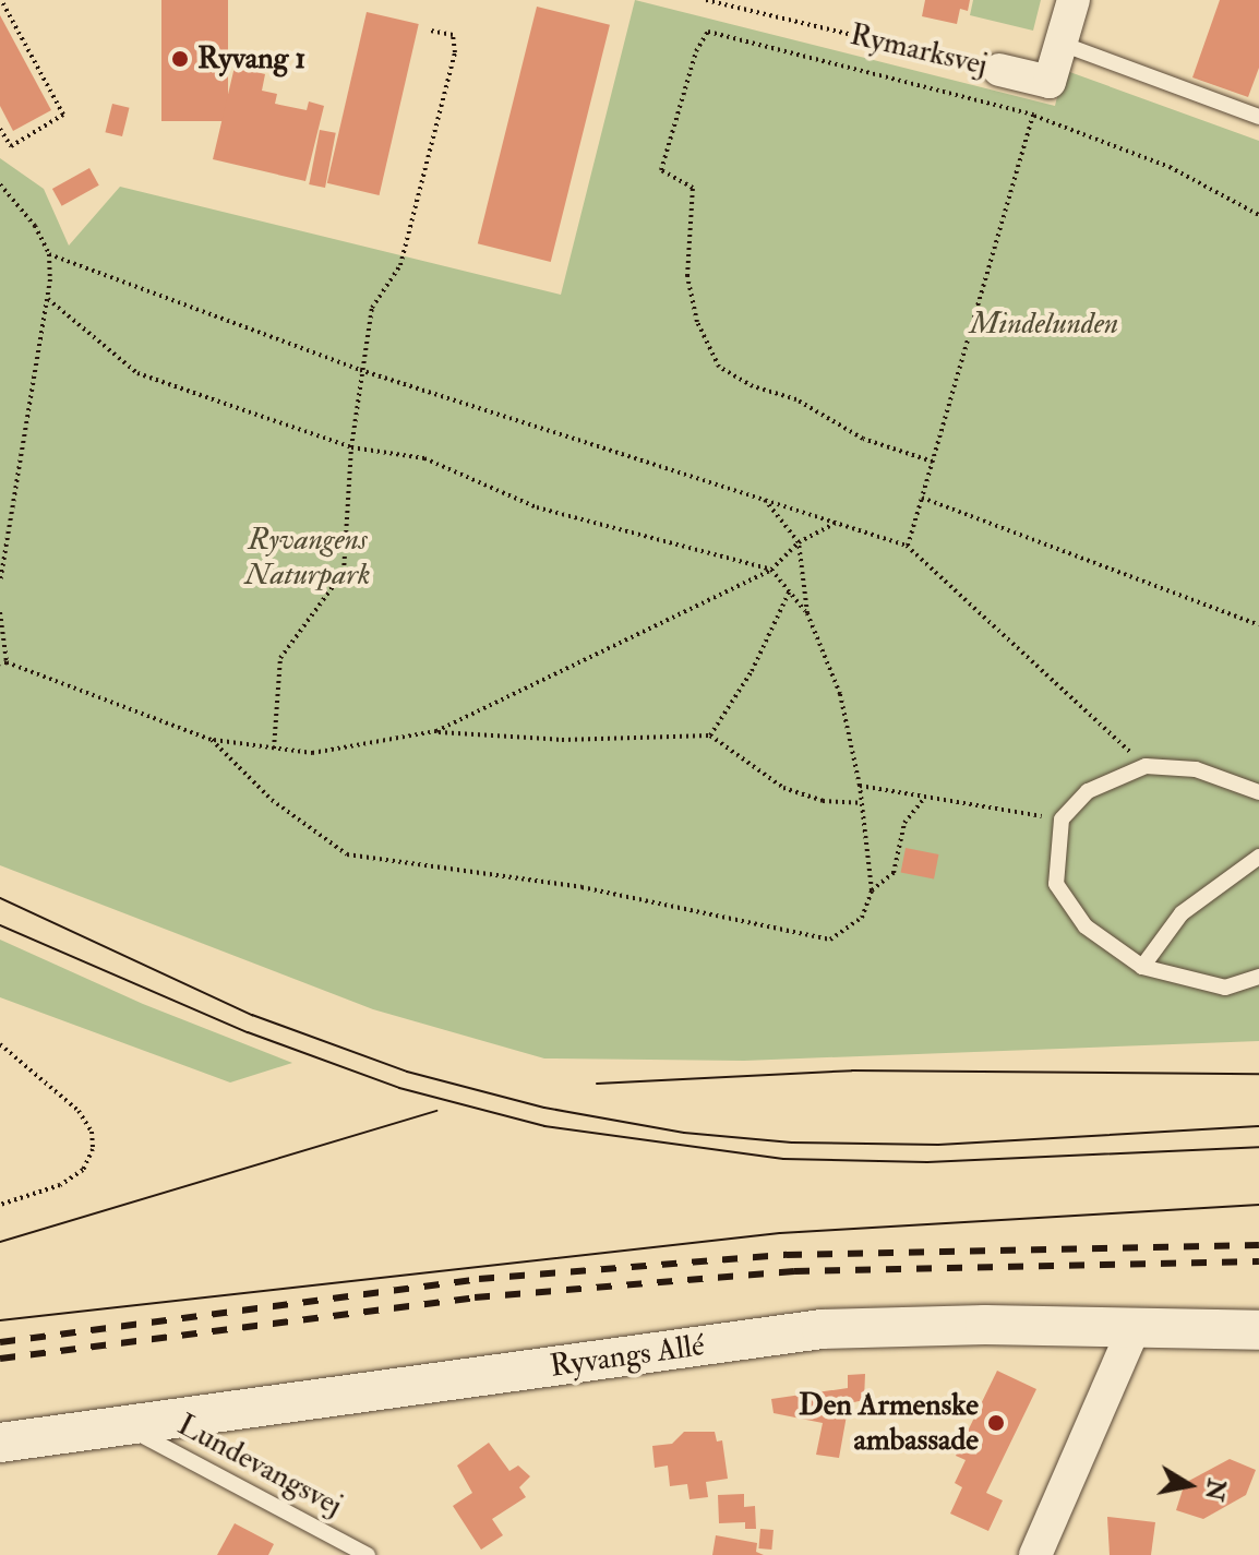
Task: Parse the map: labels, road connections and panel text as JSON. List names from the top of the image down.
{
  "streets": {
    "street": ["Rymarksvej", "Ryvangs Allé"],
    "lane": ["Lundevangsvej"]
  },
  "crossings": [
    ["Ryvangs Allé", "Lundevangsvej"]
  ],
  "parks": ["Mindelunden", "Ryvangens Naturpark"],
  "places": ["Ryvang 1", "Den Armenske ambassade"],
  "north": "right"
}
